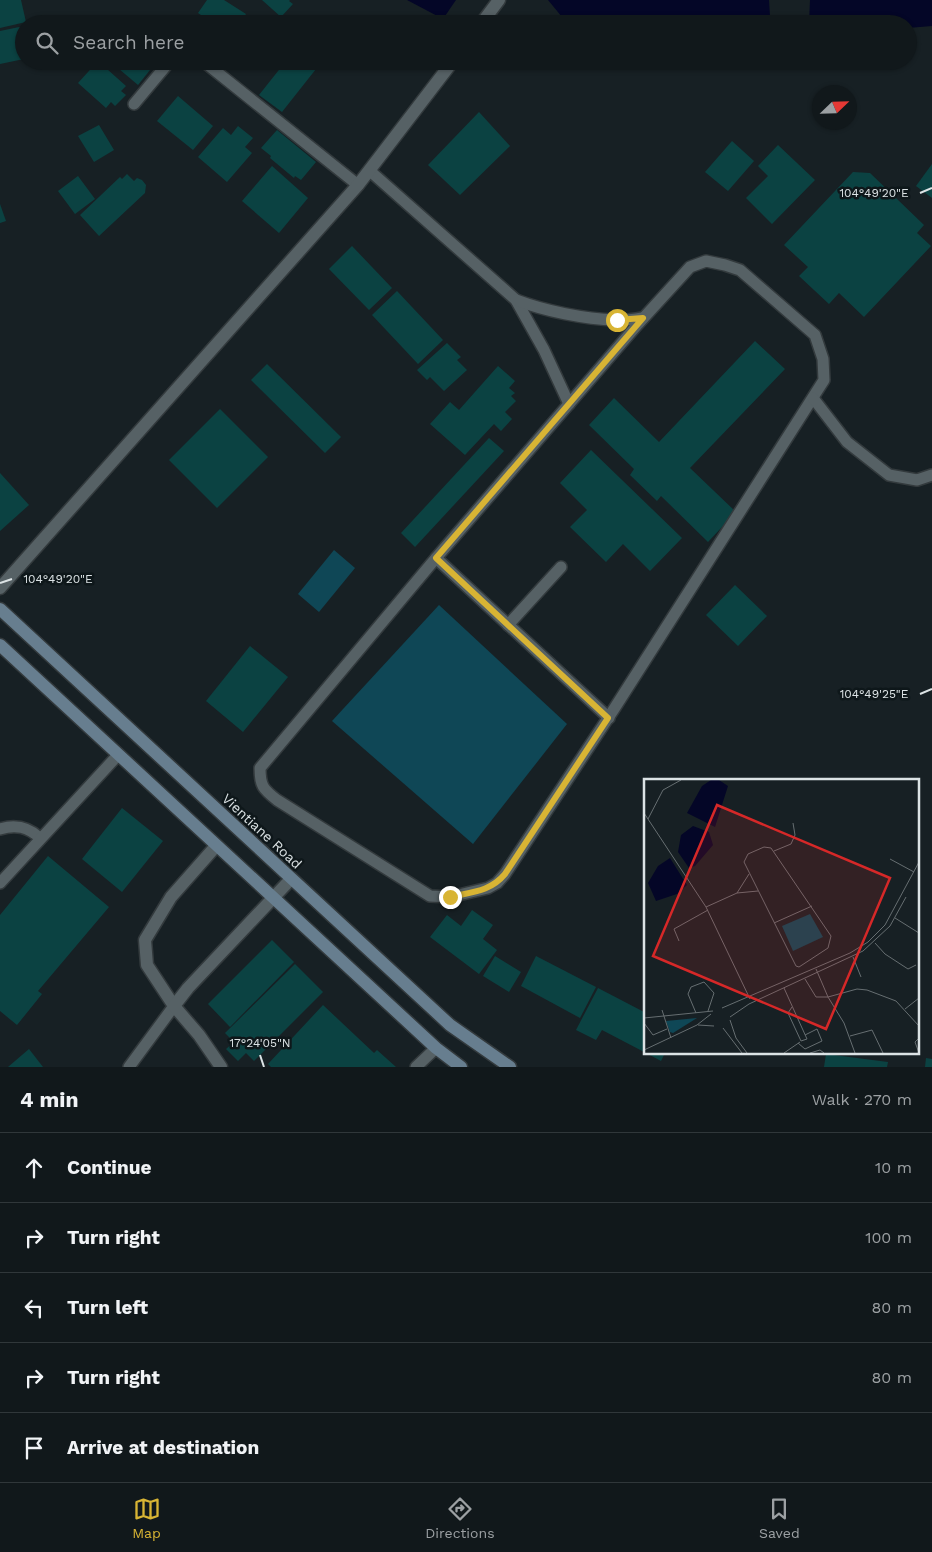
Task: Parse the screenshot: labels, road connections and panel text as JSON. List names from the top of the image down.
{
  "streets": {
    "main road": ["Vientiane Road"]
  },
  "north": "top right",
  "page": {
    "search": "Search here",
    "heading": ["4 min", "Walk · 270 m"],
    "list": [
      ["Continue", "10 m"],
      ["Turn right", "100 m"],
      ["Turn left", "80 m"],
      ["Turn right", "80 m"],
      "Arrive at destination"
    ],
    "nav": ["Map", "Directions", "Saved"]
  },
  "coordinates": ["104°49'20\"E", "104°49'25\"E", "17°24'05\"N"]
}
